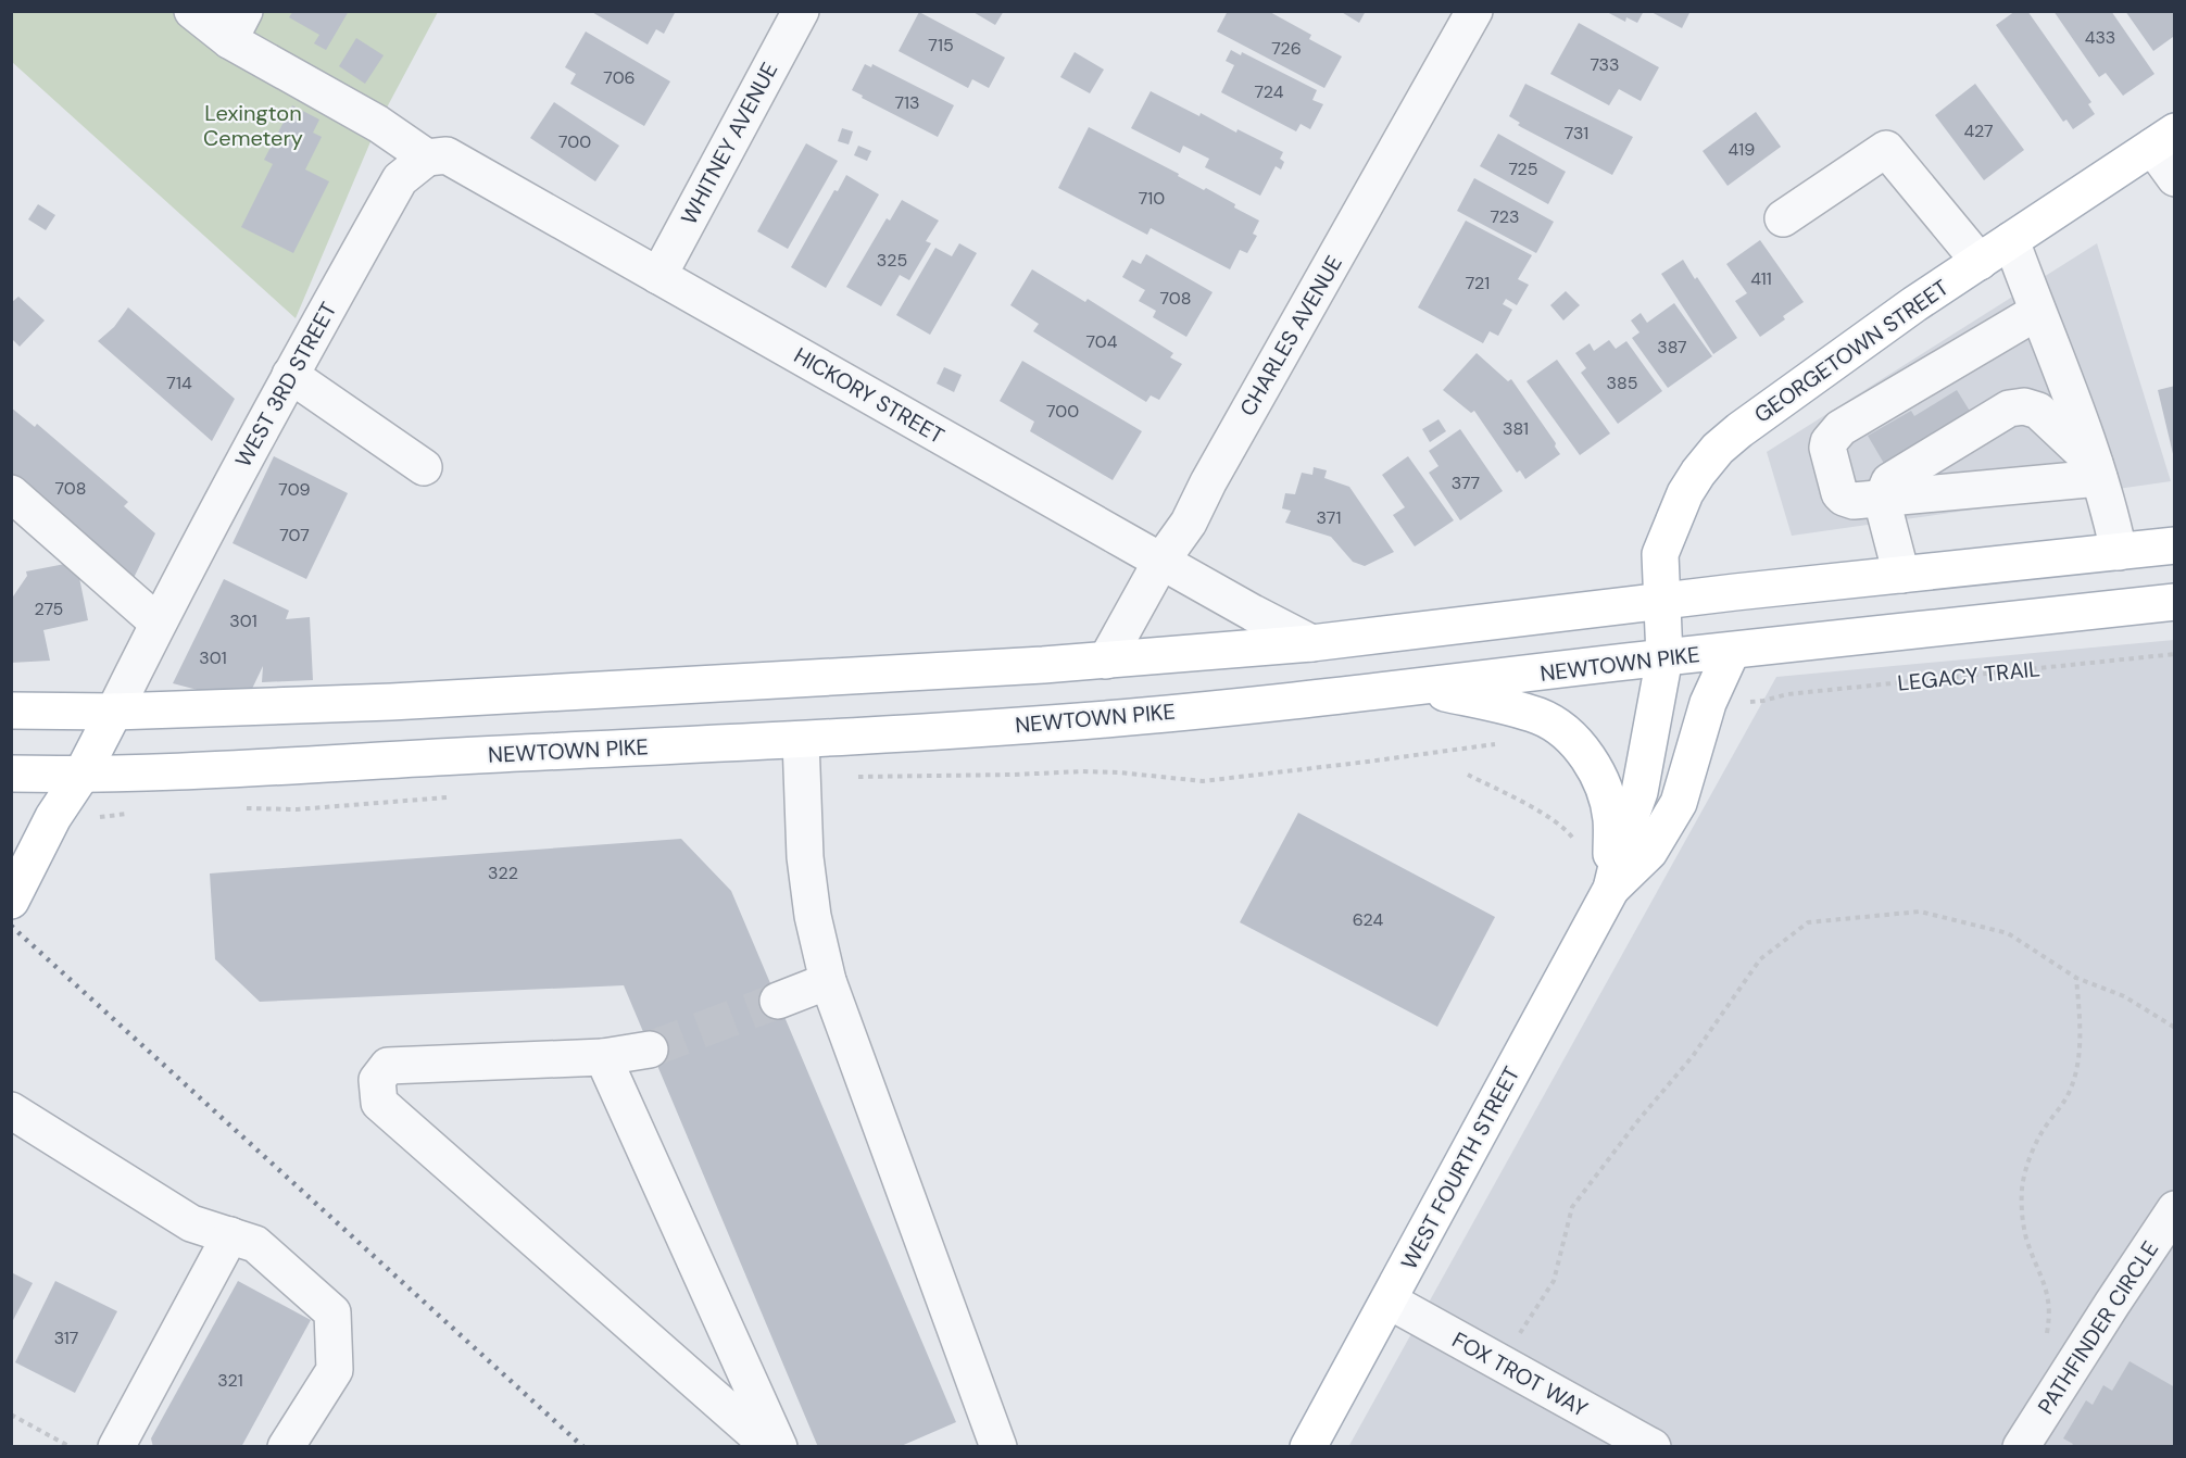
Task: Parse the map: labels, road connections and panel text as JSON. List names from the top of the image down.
{
  "streets": {
    "main road": ["GEORGETOWN STREET", "NEWTOWN PIKE", "WEST FOURTH STREET"],
    "street": [
      "WHITNEY AVENUE",
      "CHARLES AVENUE",
      "WEST 3RD STREET",
      "HICKORY STREET",
      "PATHFINDER CIRCLE",
      "FOX TROT WAY"
    ],
    "path": ["LEGACY TRAIL"]
  },
  "crossings": [
    ["WHITNEY AVENUE", "HICKORY STREET"],
    ["CHARLES AVENUE", "HICKORY STREET"],
    ["GEORGETOWN STREET", "NEWTOWN PIKE"],
    ["GEORGETOWN STREET", "WEST FOURTH STREET"],
    ["WEST 3RD STREET", "HICKORY STREET"],
    ["NEWTOWN PIKE", "WEST FOURTH STREET"],
    ["WEST FOURTH STREET", "FOX TROT WAY"]
  ],
  "parks": ["Lexington Cemetery"],
  "house_numbers": [
    "433",
    "715",
    "726",
    "733",
    "706",
    "724",
    "713",
    "427",
    "731",
    "700",
    "419",
    "725",
    "710",
    "723",
    "325",
    "411",
    "721",
    "708",
    "704",
    "387",
    "714",
    "385",
    "700",
    "381",
    "377",
    "708",
    "709",
    "371",
    "707",
    "275",
    "301",
    "301",
    "322",
    "624",
    "317",
    "321"
  ]
}
